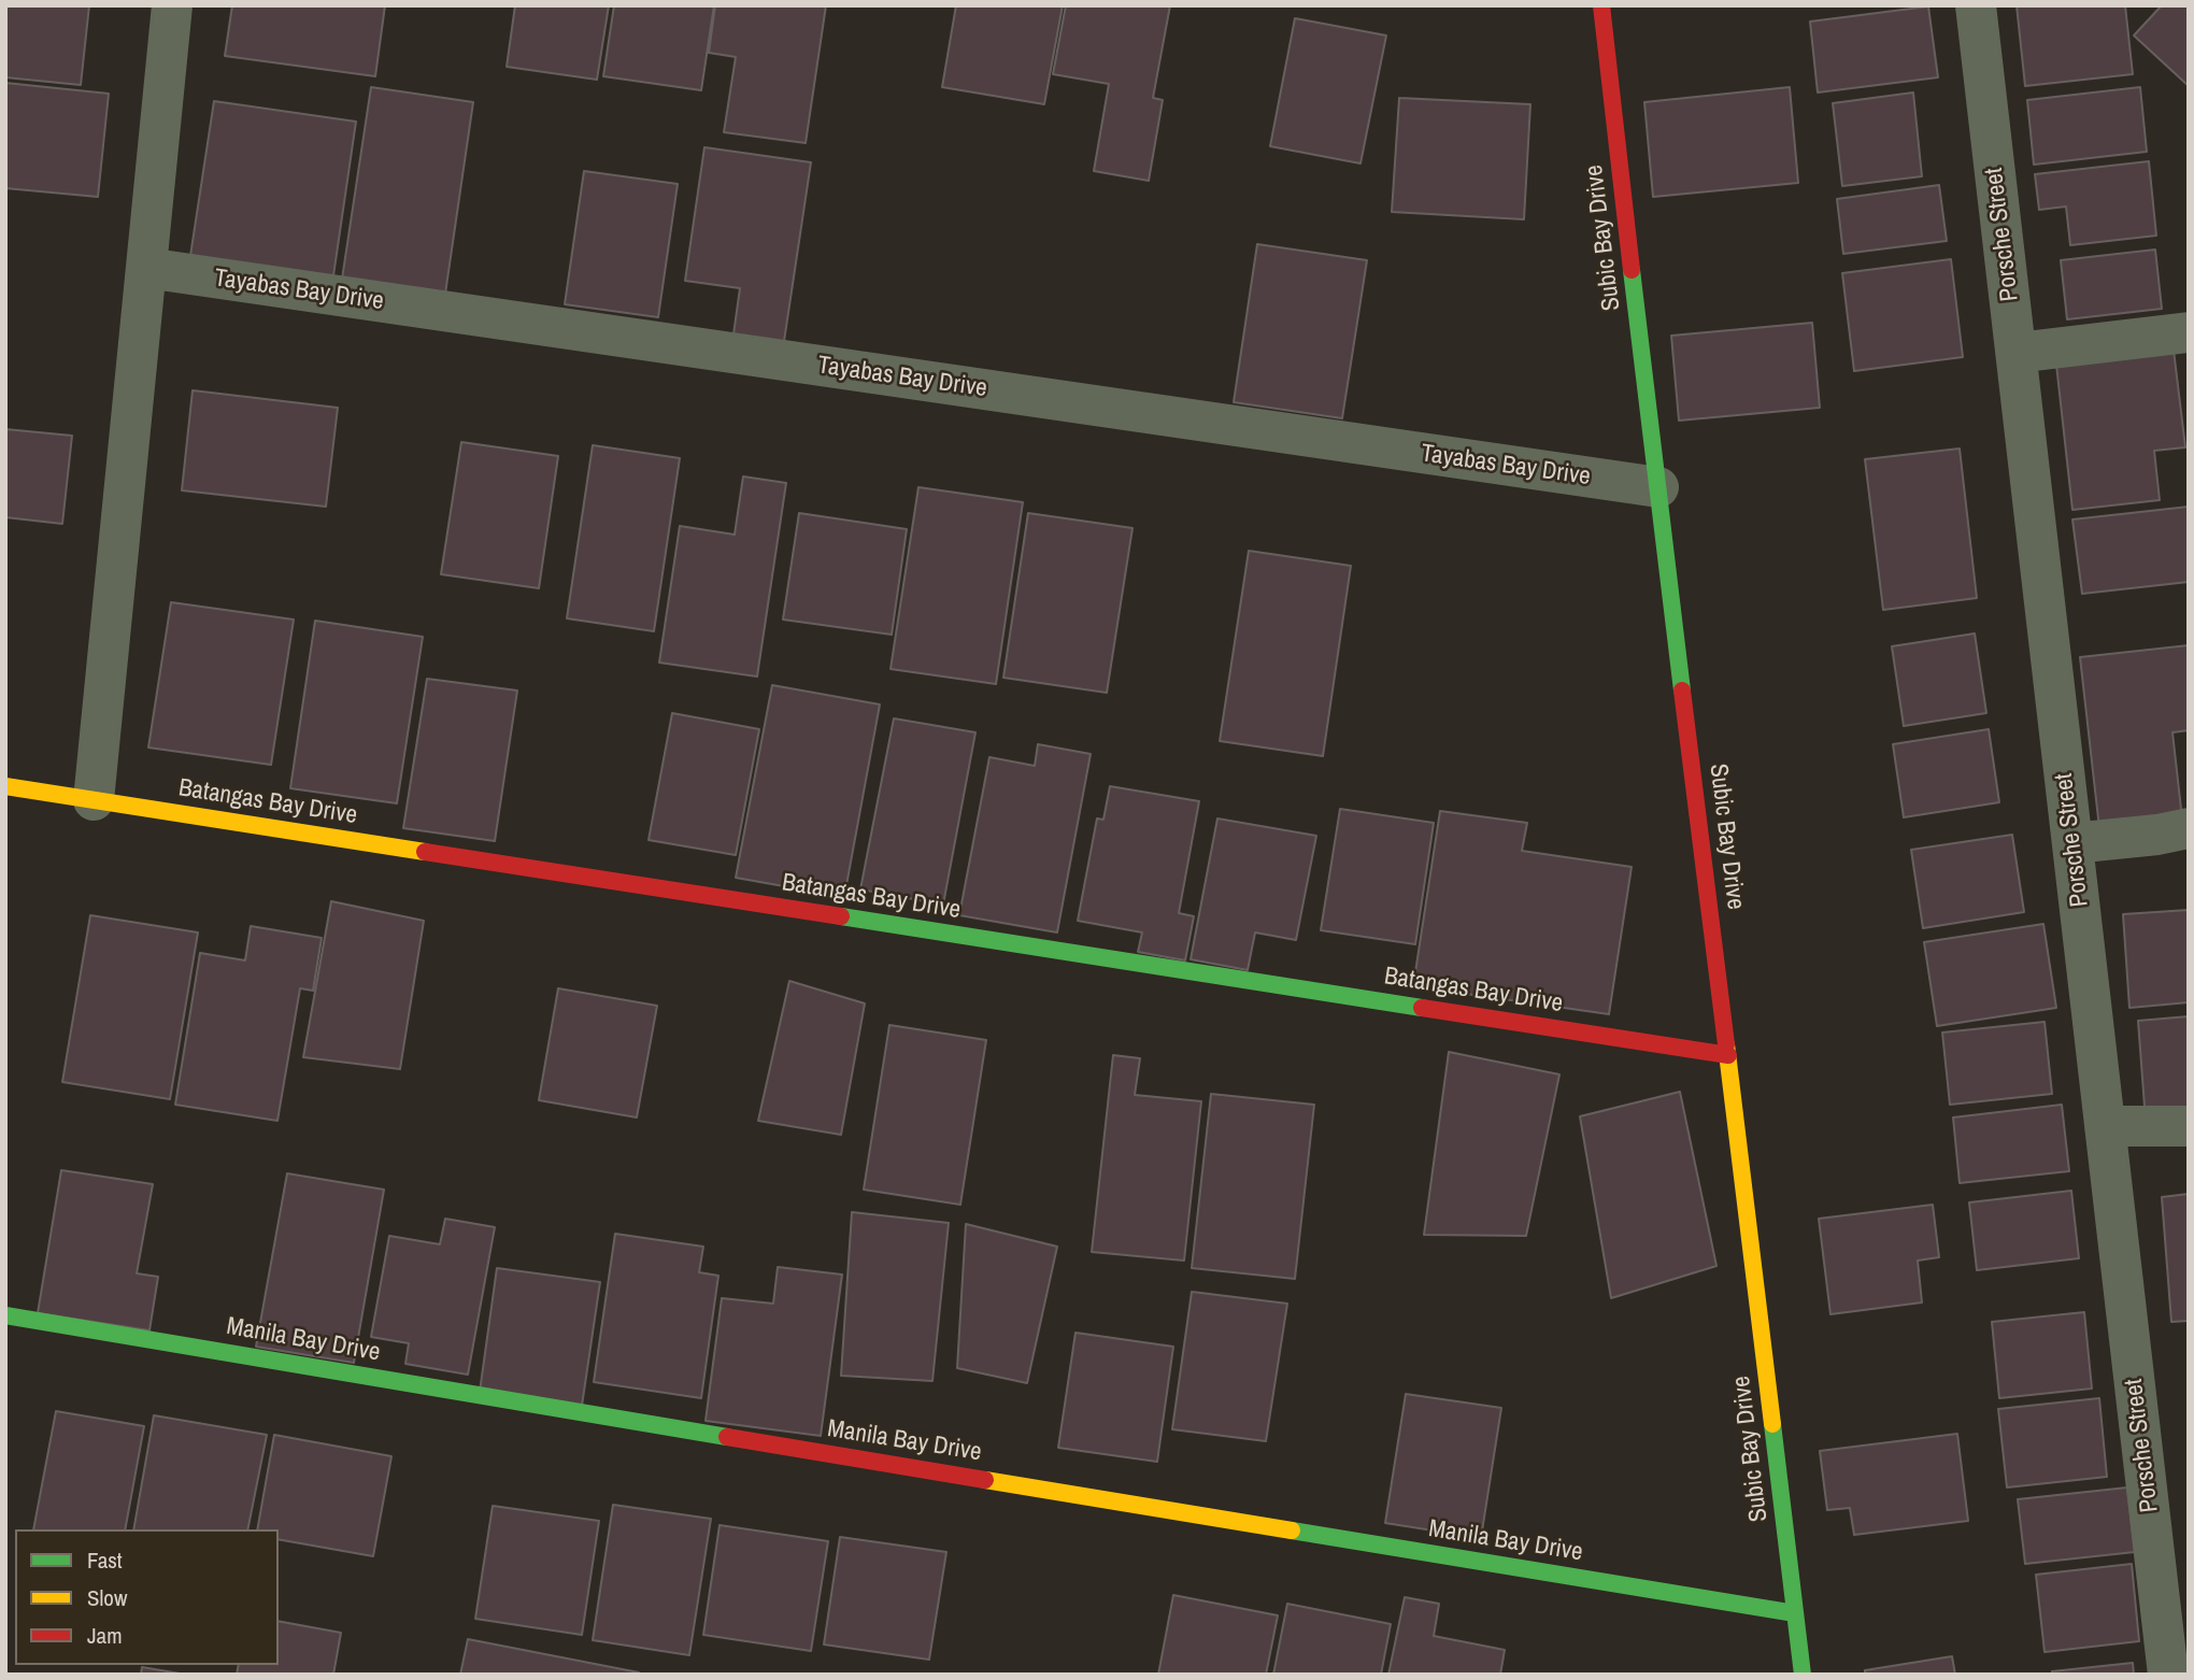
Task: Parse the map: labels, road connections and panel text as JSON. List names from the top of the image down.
{
  "streets": {
    "street": [
      "Porsche Street",
      "Subic Bay Drive",
      "Tayabas Bay Drive",
      "Batangas Bay Drive",
      "Manila Bay Drive"
    ]
  },
  "crossings": [
    ["Subic Bay Drive", "Tayabas Bay Drive"],
    ["Subic Bay Drive", "Batangas Bay Drive"],
    ["Subic Bay Drive", "Manila Bay Drive"]
  ],
  "legend": ["Fast", "Slow", "Jam"]
}
